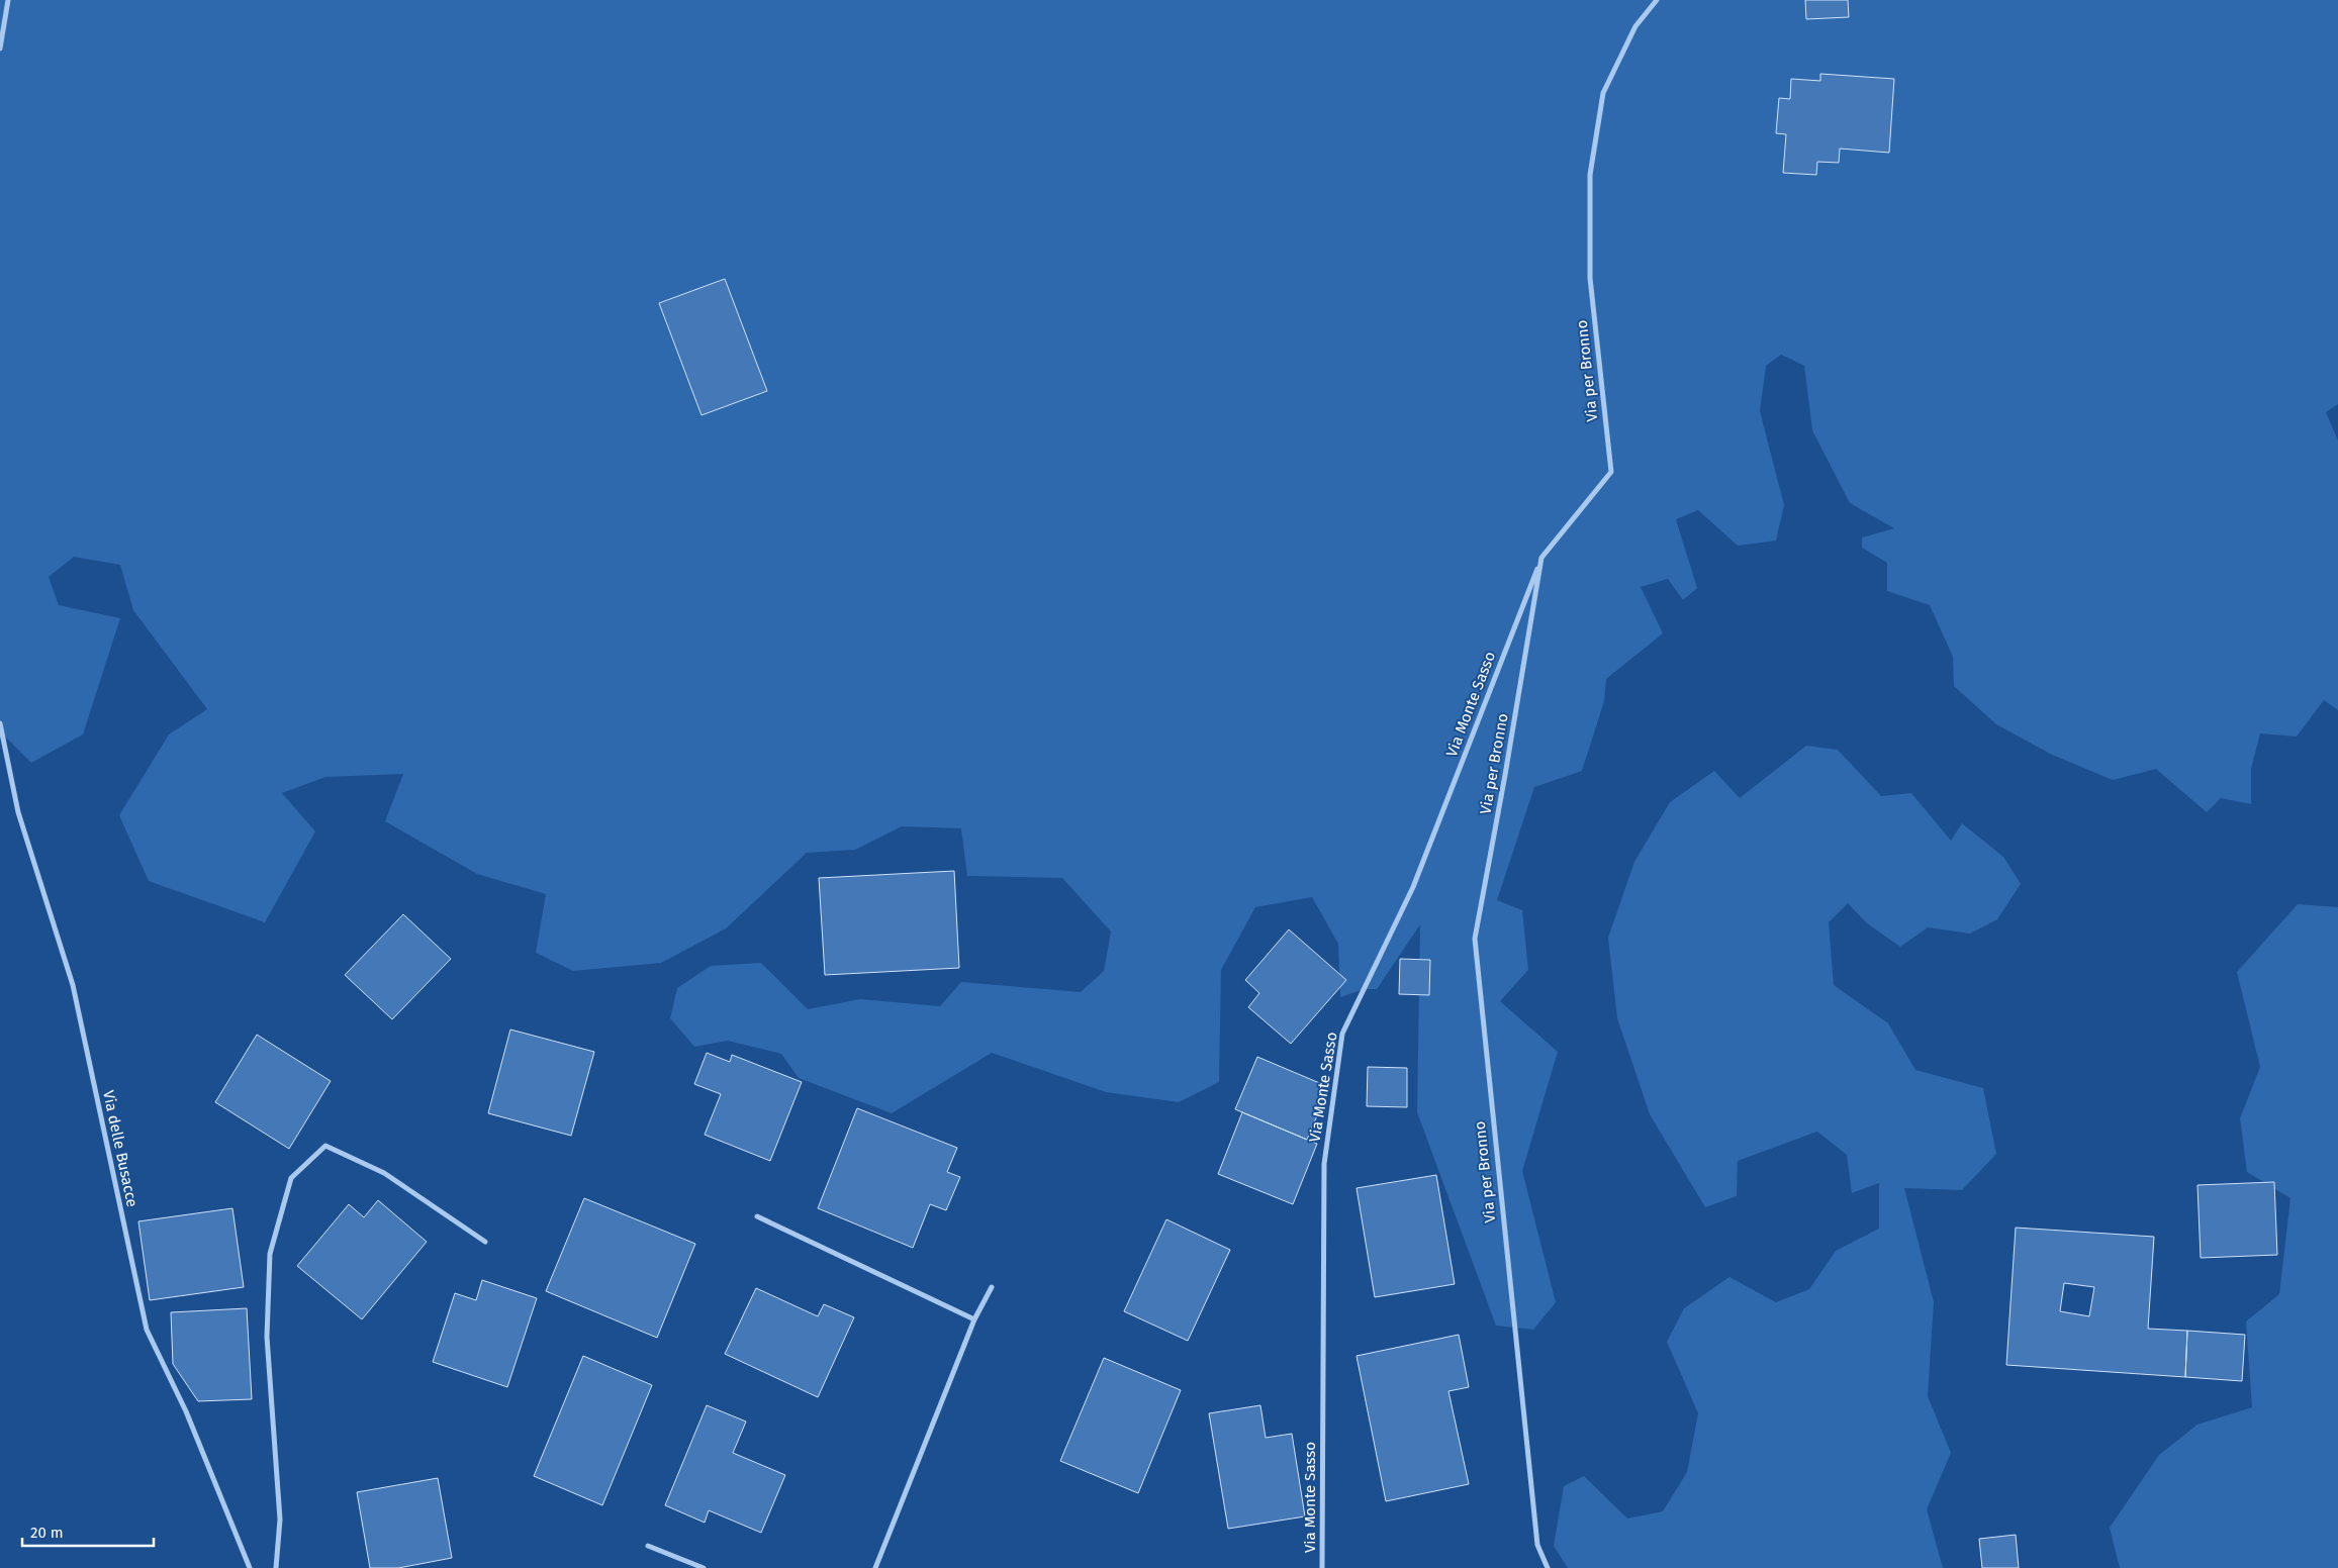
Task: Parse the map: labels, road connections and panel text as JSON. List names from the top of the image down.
{
  "streets": {
    "street": ["Via per Bronno", "Via Monte Sasso", "Via delle Busacce"]
  },
  "crossings": [
    ["Via per Bronno", "Via Monte Sasso"]
  ],
  "scale_bar": "20 m"
}
